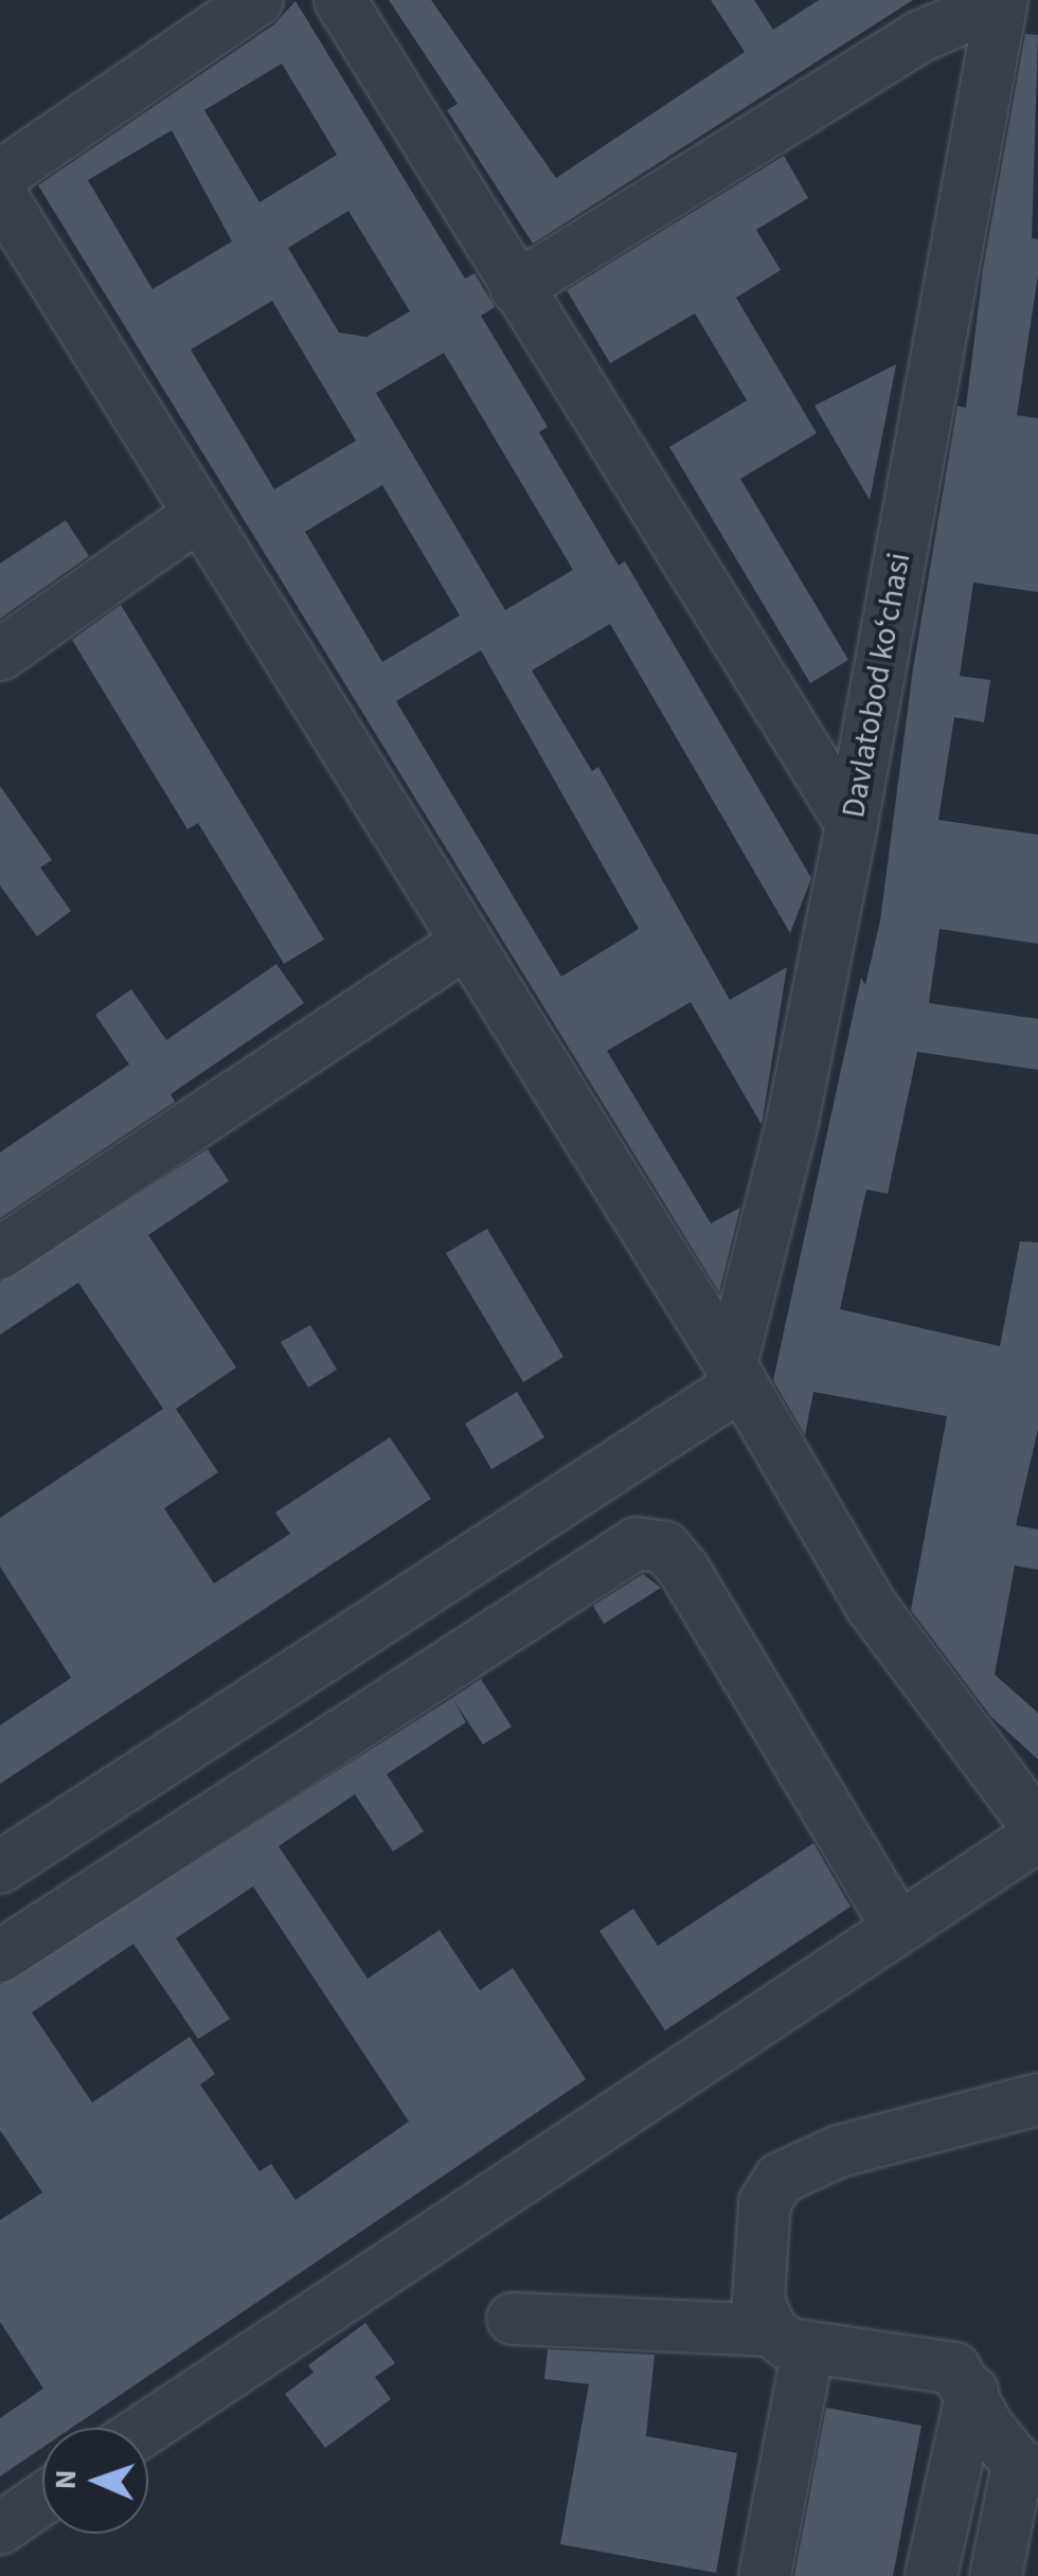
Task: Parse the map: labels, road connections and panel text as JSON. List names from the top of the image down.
{
  "streets": {
    "street": ["Davlatobod koʻchasi"]
  },
  "north": "left"
}
